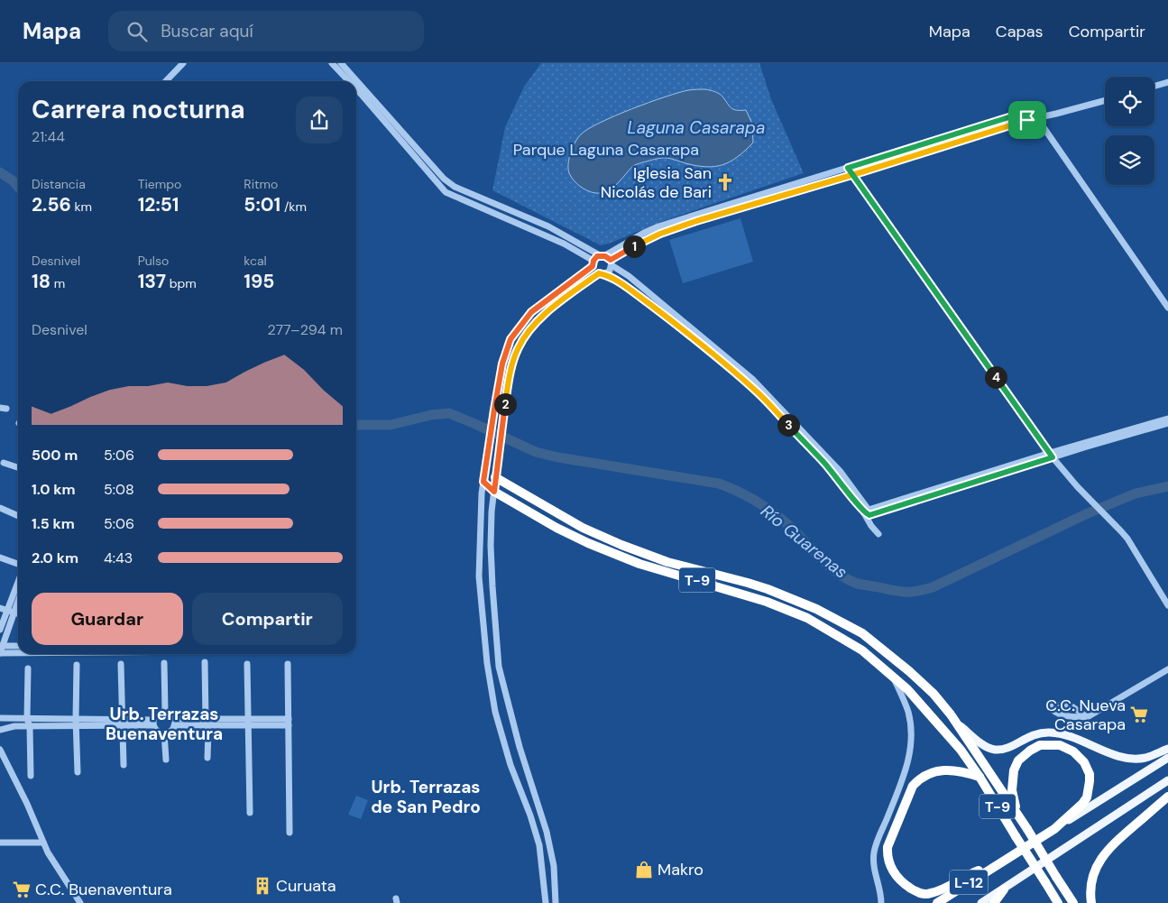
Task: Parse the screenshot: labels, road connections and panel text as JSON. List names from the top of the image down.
{
  "streets": {
    "highway": ["T-9", "L-12"]
  },
  "districts": ["Urb. Terrazas Buenaventura", "Urb. Terrazas de San Pedro"],
  "water": ["Laguna Casarapa", "Río Guarenas"],
  "parks": ["Parque Laguna Casarapa"],
  "places": {
    "church": ["Iglesia San Nicolás de Bari"],
    "supermarket": ["C.C. Nueva Casarapa", "C.C. Buenaventura"],
    "shop": ["Makro"],
    "building": ["Curuata"]
  },
  "page": {
    "header": "Mapa",
    "search": "Buscar aquí",
    "nav": ["Mapa", "Capas", "Compartir"],
    "heading": ["Carrera nocturna", "21:44"],
    "stats": [
      ["Distancia", "2.56 km"],
      ["Tiempo", "12:51"],
      ["Ritmo", "5:01 /km"],
      ["Desnivel", "18 m"],
      ["Pulso", "137 bpm"],
      ["kcal", "195"]
    ],
    "pins": [
      "1",
      "4",
      "2",
      "3"
    ],
    "chart": ["Desnivel", "277–294 m"],
    "list": [
      {
        "name": "500 m",
        "note": "5:06"
      },
      {
        "name": "1.0 km",
        "note": "5:08"
      },
      {
        "name": "1.5 km",
        "note": "5:06"
      },
      {
        "name": "2.0 km",
        "note": "4:43"
      }
    ],
    "buttons": ["Guardar", "Compartir"]
  }
}
